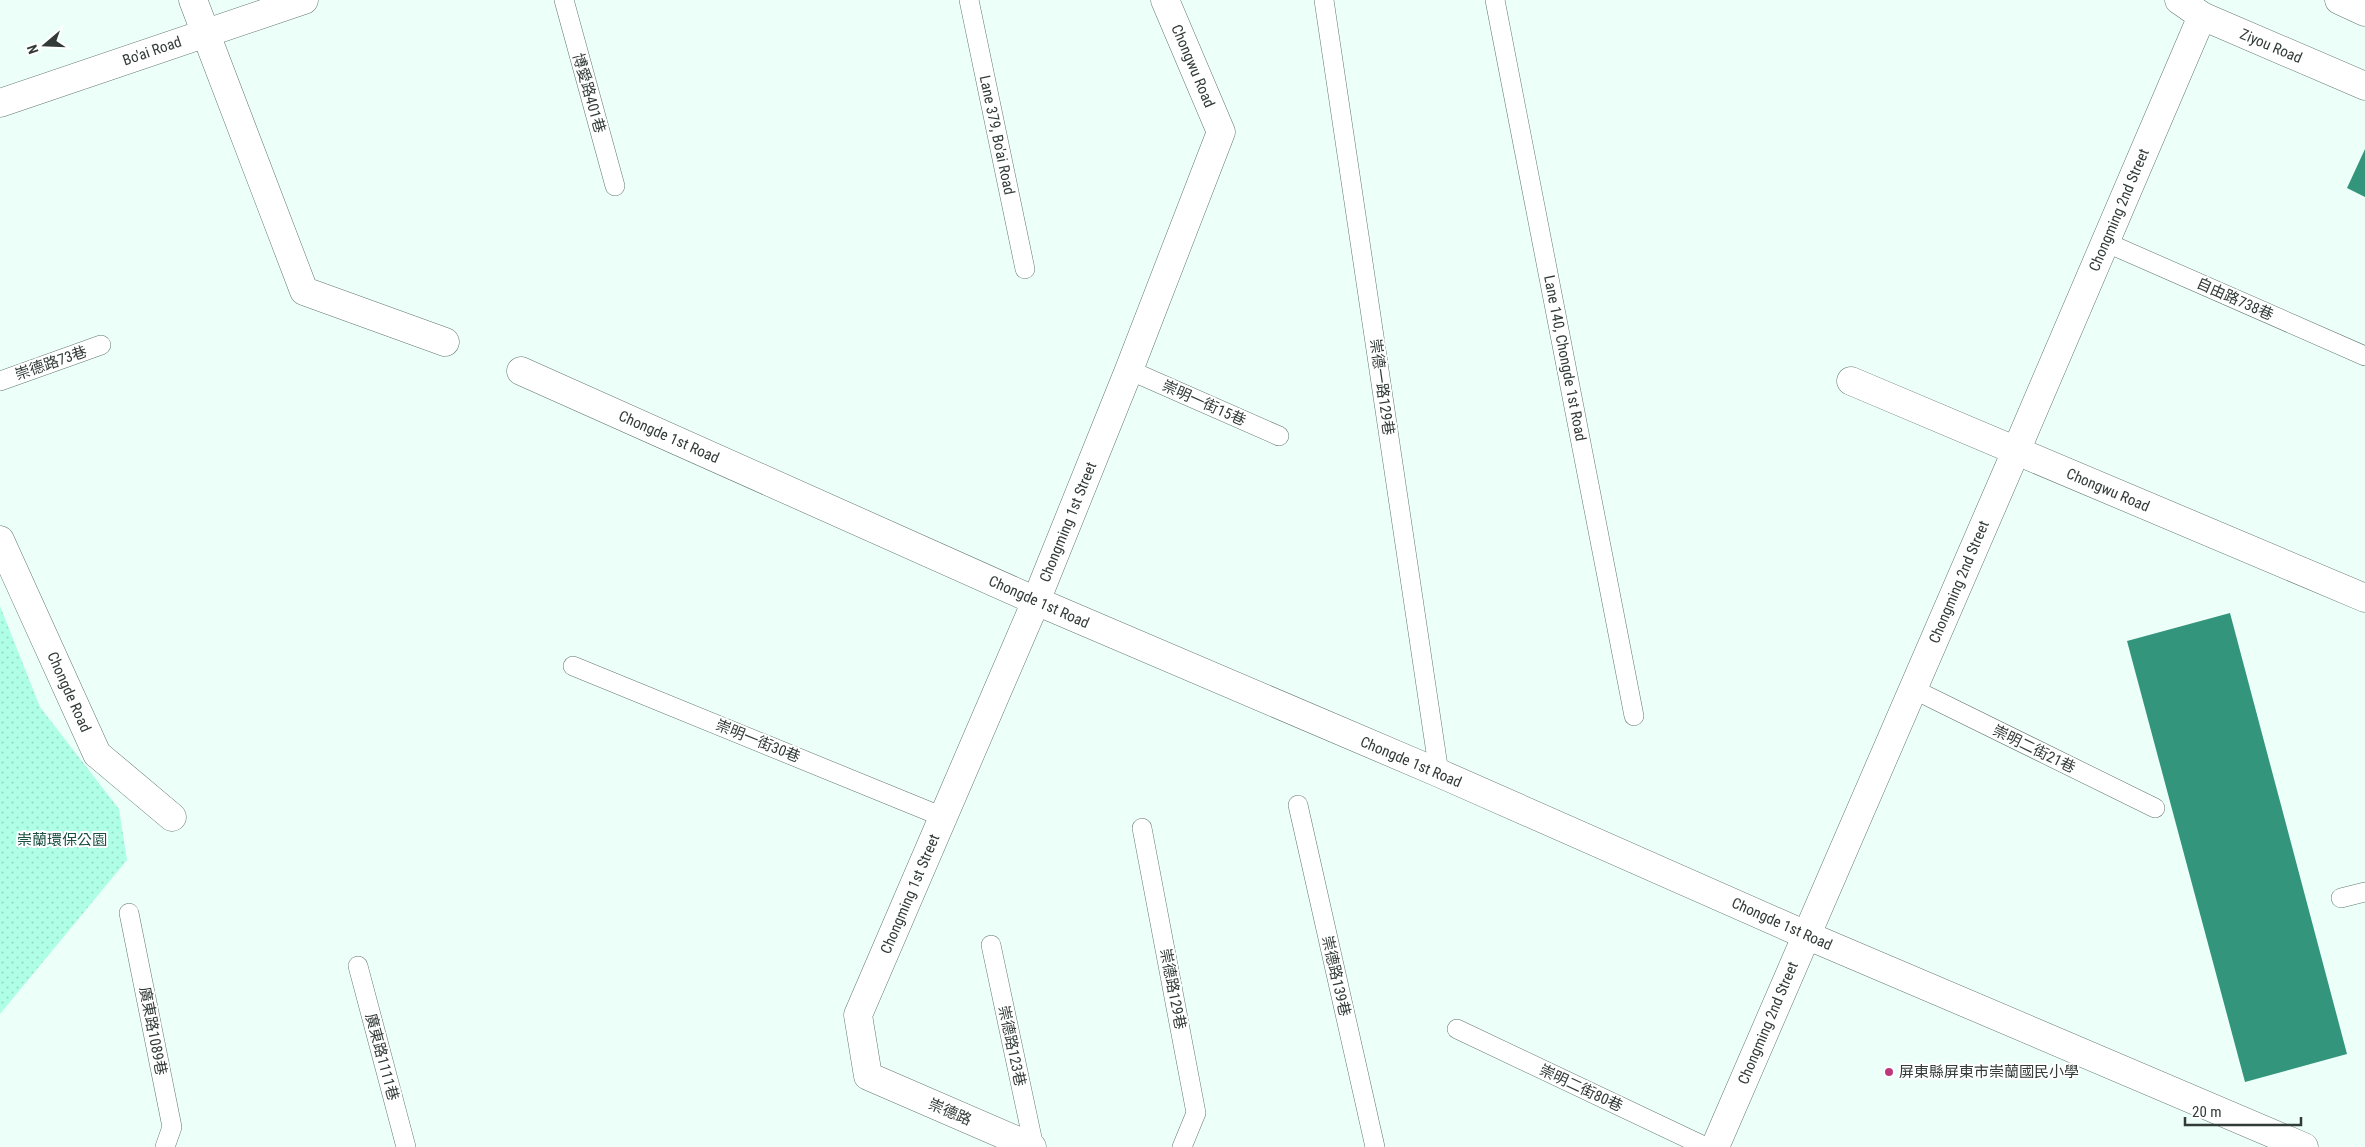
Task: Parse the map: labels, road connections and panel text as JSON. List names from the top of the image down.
{
  "streets": {
    "street": [
      "Ziyou Road",
      "Bo'ai Road",
      "Chongwu Road",
      "Chongming 2nd Street",
      "Chongde 1st Road",
      "Chongming 1st Street",
      "Chongde Road",
      "崇德路"
    ],
    "lane": [
      "博愛路401巷",
      "Lane 379, Bo'ai Road",
      "自由路738巷",
      "Lane 140, Chongde 1st Road",
      "崇德路73巷",
      "崇德一路129巷",
      "崇明一街15巷",
      "崇明一街30巷",
      "崇明二街21巷",
      "崇德路139巷",
      "崇德路129巷",
      "廣東路1089巷",
      "崇德路123巷",
      "廣東路1111巷",
      "崇明二街80巷"
    ]
  },
  "crossings": [
    ["Ziyou Road", "Chongming 2nd Street"],
    ["Chongwu Road", "Chongming 2nd Street"],
    ["Chongwu Road", "Chongming 1st Street"],
    ["Chongming 2nd Street", "自由路738巷"],
    ["Chongming 2nd Street", "Chongde 1st Road"],
    ["Chongming 2nd Street", "崇明二街21巷"],
    ["崇德一路129巷", "Chongde 1st Road"],
    ["崇明一街15巷", "Chongming 1st Street"],
    ["Chongde 1st Road", "Chongming 1st Street"],
    ["Chongming 1st Street", "崇明一街30巷"],
    ["Chongming 1st Street", "崇德路"],
    ["崇德路123巷", "崇德路"]
  ],
  "parks": ["崇蘭環保公園"],
  "places": ["屏東縣屏東市崇蘭國民小學"],
  "scale_bar": "20 m",
  "north": "left"
}
